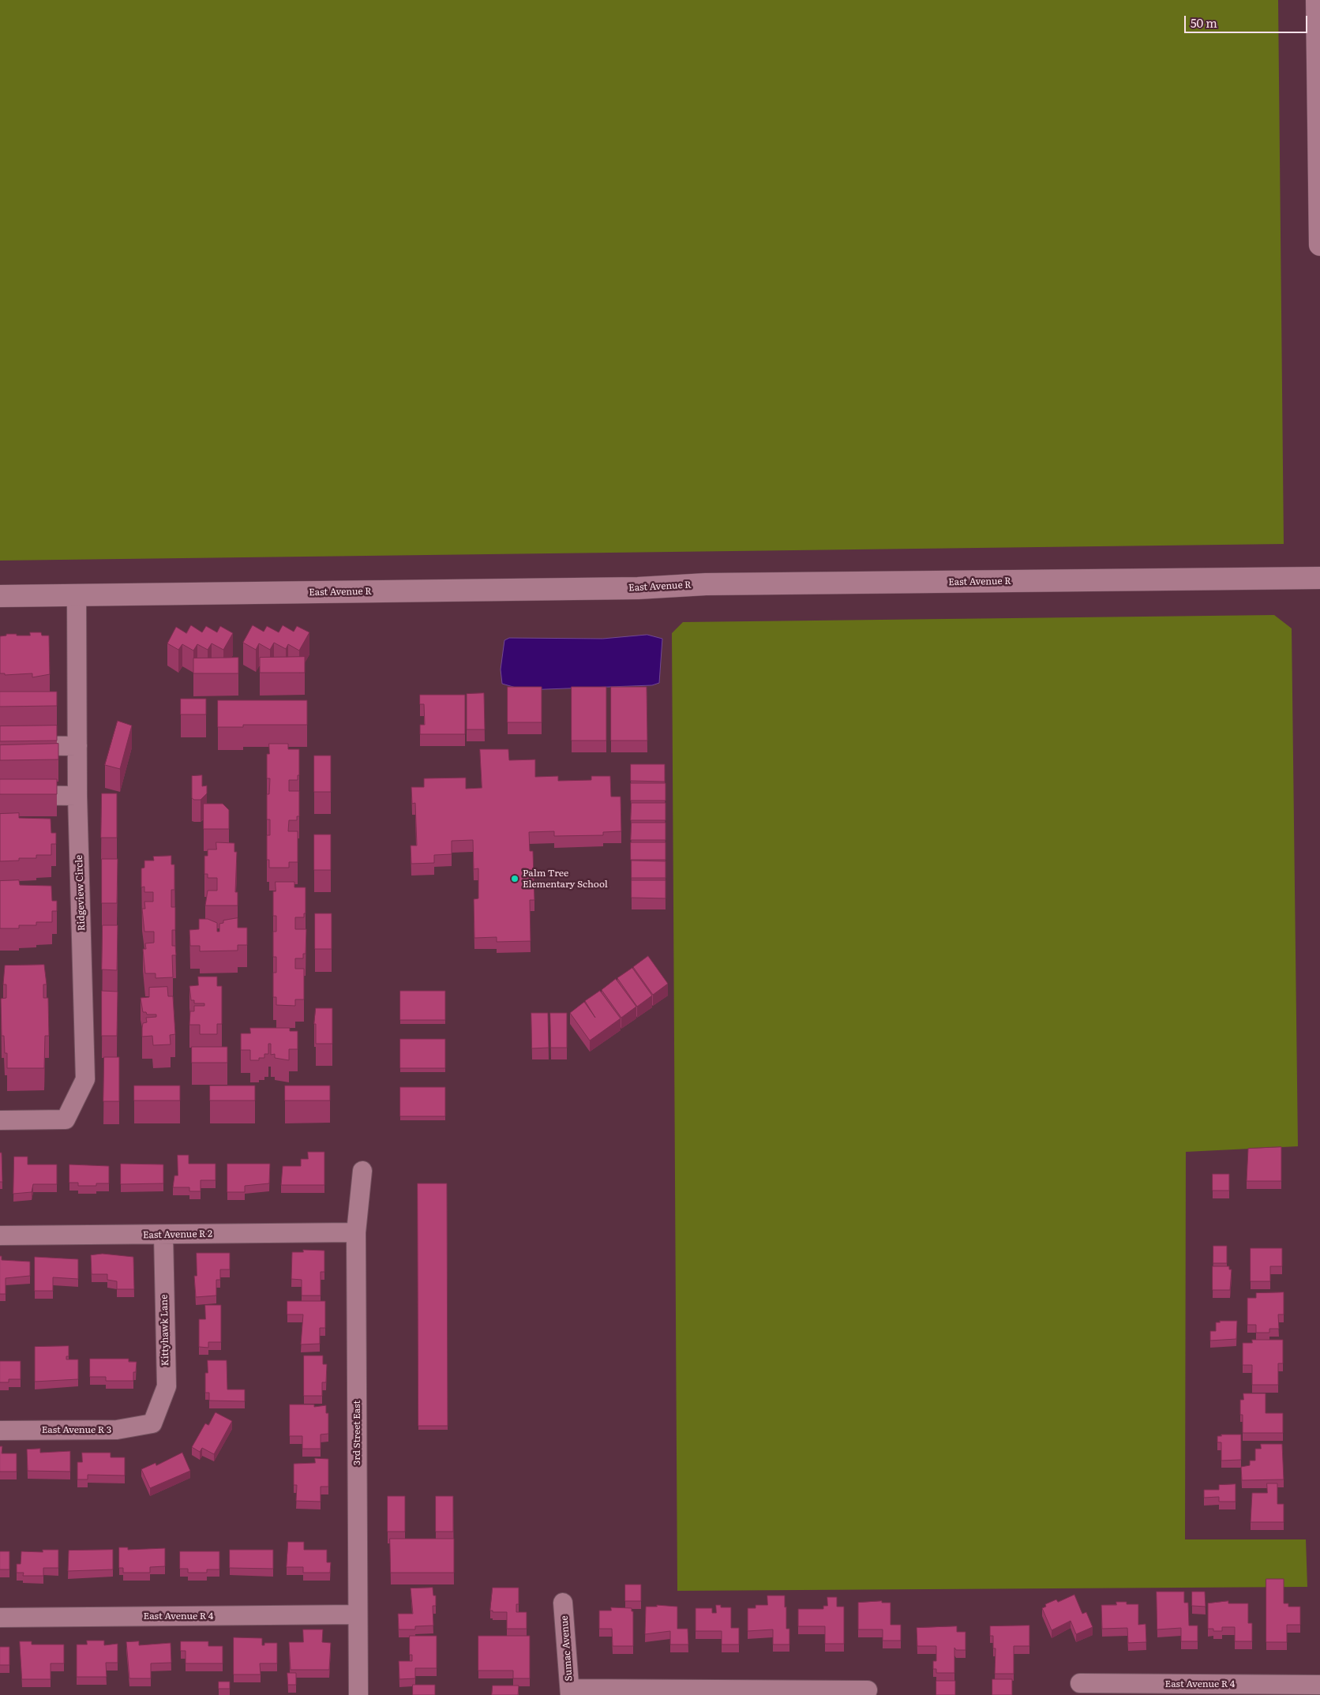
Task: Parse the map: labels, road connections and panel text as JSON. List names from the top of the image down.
{
  "streets": {
    "street": [
      "East Avenue R",
      "Ridgeview Circle",
      "East Avenue R 2",
      "Kittyhawk Lane",
      "East Avenue R 3",
      "3rd Street East",
      "East Avenue R 4",
      "Sumac Avenue"
    ]
  },
  "crossings": [
    ["East Avenue R", "Ridgeview Circle"],
    ["East Avenue R 2", "Kittyhawk Lane"],
    ["East Avenue R 2", "3rd Street East"],
    ["Kittyhawk Lane", "East Avenue R 3"],
    ["3rd Street East", "East Avenue R 4"]
  ],
  "places": ["Palm Tree Elementary School"],
  "scale_bar": "50 m"
}
